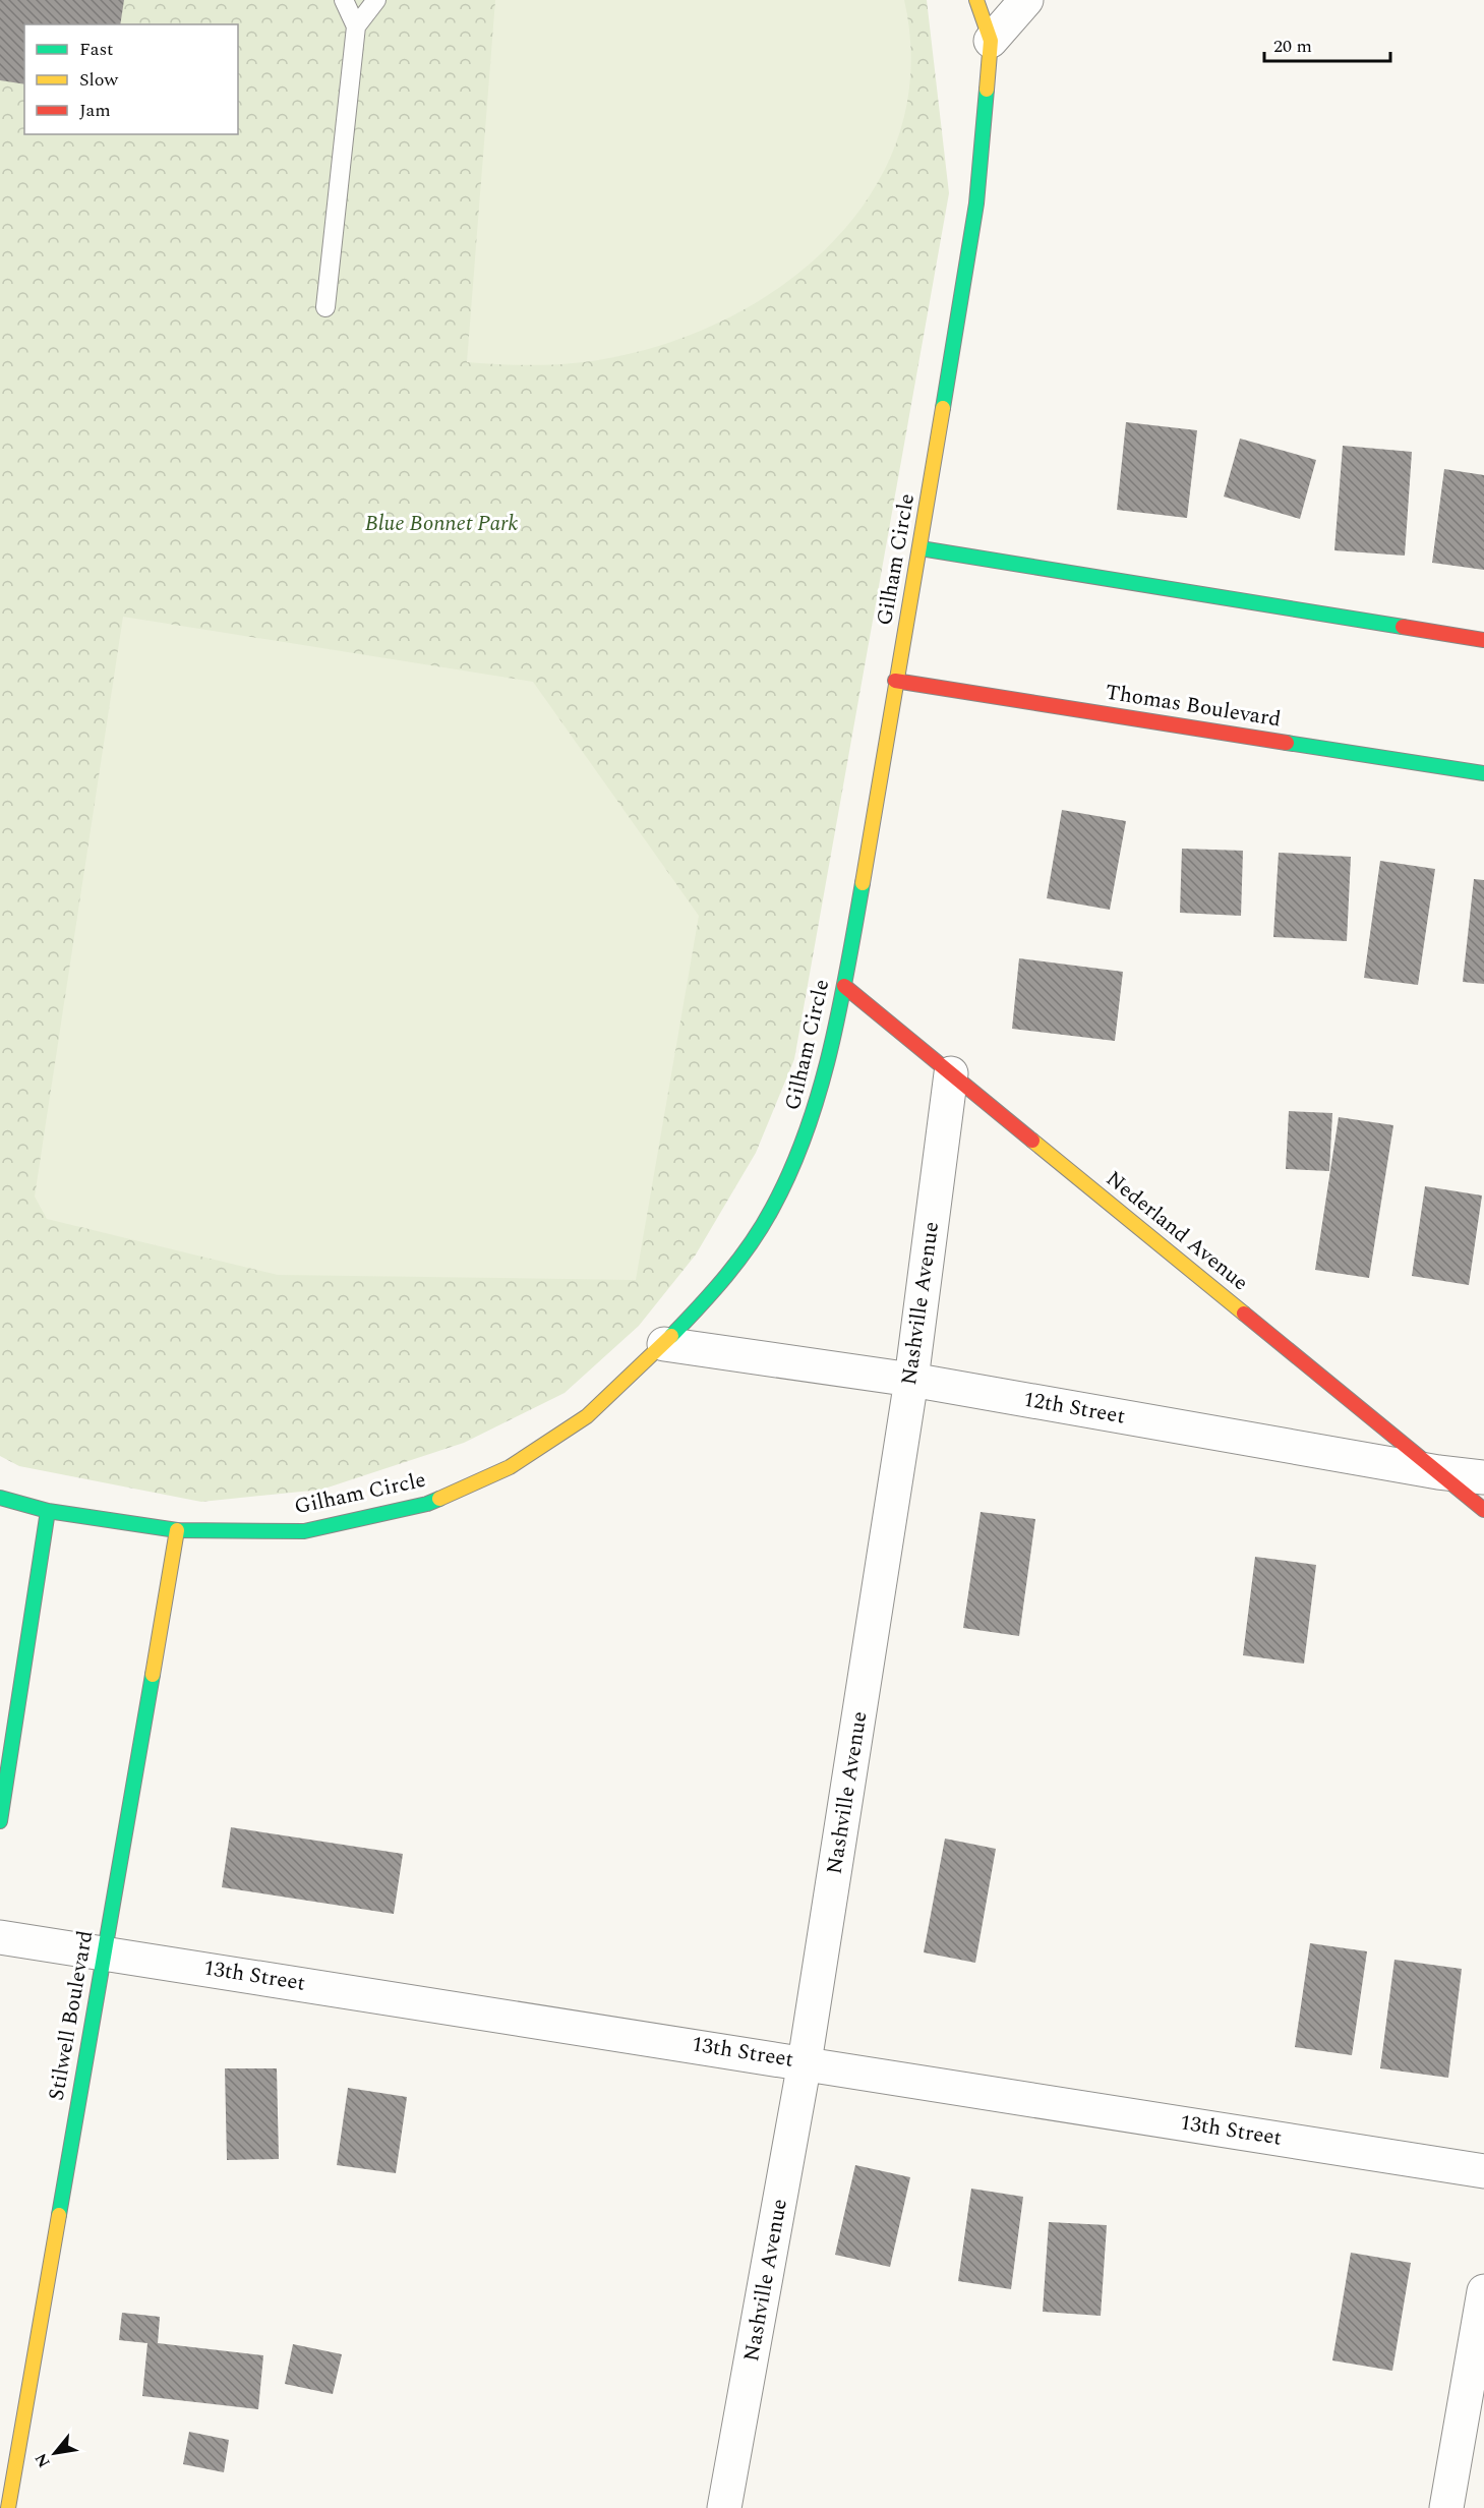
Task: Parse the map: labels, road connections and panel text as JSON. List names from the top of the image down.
{
  "streets": {
    "main road": [
      "Gilham Circle",
      "Thomas Boulevard",
      "Nederland Avenue",
      "Stilwell Boulevard"
    ],
    "street": ["Nashville Avenue", "12th Street", "13th Street"]
  },
  "crossings": [
    ["Gilham Circle", "Thomas Boulevard"],
    ["Gilham Circle", "Nederland Avenue"],
    ["Gilham Circle", "12th Street"],
    ["Gilham Circle", "Stilwell Boulevard"],
    ["Nederland Avenue", "Nashville Avenue"],
    ["Nederland Avenue", "12th Street"],
    ["Nashville Avenue", "12th Street"],
    ["Nashville Avenue", "13th Street"],
    ["13th Street", "Stilwell Boulevard"]
  ],
  "parks": ["Blue Bonnet Park"],
  "legend": ["Fast", "Slow", "Jam"],
  "scale_bar": "20 m",
  "north": "bottom left"
}
